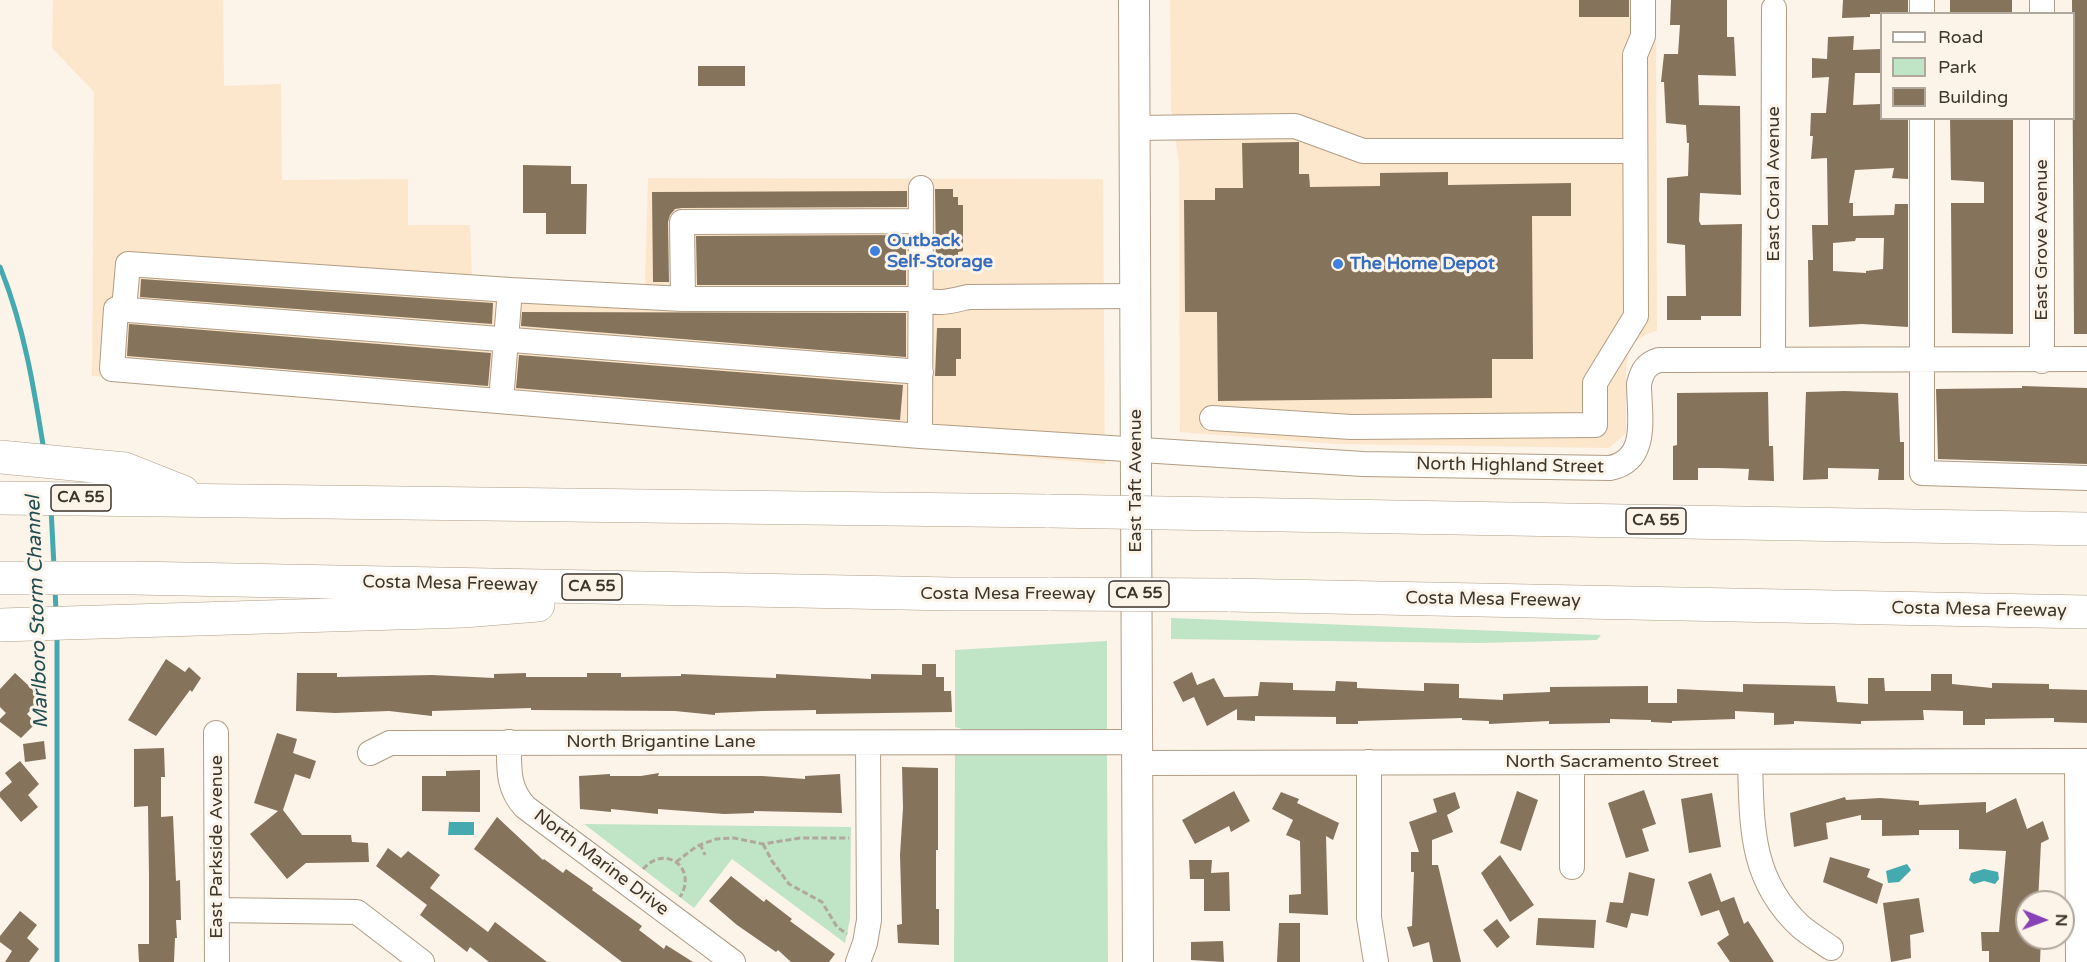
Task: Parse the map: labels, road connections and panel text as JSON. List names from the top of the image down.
{
  "streets": {
    "highway": ["CA 55", "Costa Mesa Freeway"],
    "main road": ["East Taft Avenue"],
    "street": [
      "East Coral Avenue",
      "East Grove Avenue",
      "North Highland Street",
      "North Brigantine Lane",
      "North Sacramento Street",
      "East Parkside Avenue",
      "North Marine Drive"
    ]
  },
  "crossings": [
    ["East Coral Avenue", "North Highland Street"],
    ["East Grove Avenue", "North Highland Street"],
    ["North Highland Street", "East Taft Avenue"],
    ["East Taft Avenue", "North Brigantine Lane"],
    ["East Taft Avenue", "North Sacramento Street"],
    ["North Brigantine Lane", "North Sacramento Street"],
    ["North Brigantine Lane", "North Marine Drive"]
  ],
  "water": ["Marlboro Storm Channel"],
  "places": ["Outback Self-Storage", "The Home Depot"],
  "legend": ["Road", "Park", "Building"],
  "north": "right"
}
